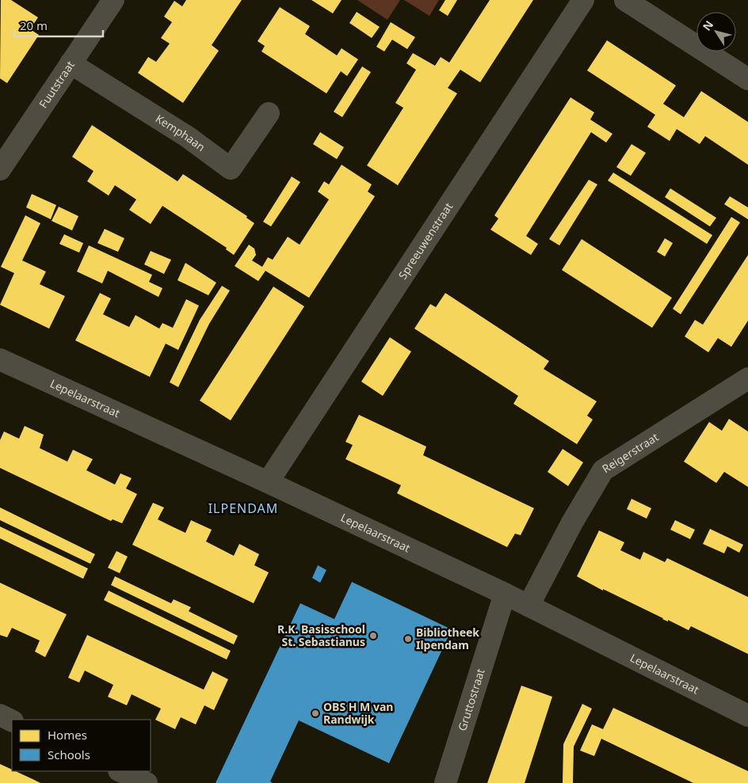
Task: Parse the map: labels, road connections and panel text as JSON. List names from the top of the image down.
{
  "streets": {
    "street": [
      "Fuutstraat",
      "Kemphaan",
      "Spreeuwenstraat",
      "Lepelaarstraat",
      "Reigerstraat",
      "Gruttostraat"
    ]
  },
  "crossings": [
    ["Fuutstraat", "Kemphaan"],
    ["Spreeuwenstraat", "Lepelaarstraat"],
    ["Lepelaarstraat", "Reigerstraat"],
    ["Lepelaarstraat", "Gruttostraat"]
  ],
  "districts": ["ILPENDAM"],
  "places": ["R.K. Basisschool St. Sebastianus", "Bibliotheek Ilpendam", "OBS H M van Randwijk"],
  "legend": ["Homes", "Schools"],
  "scale_bar": "20 m",
  "north": "top left"
}
